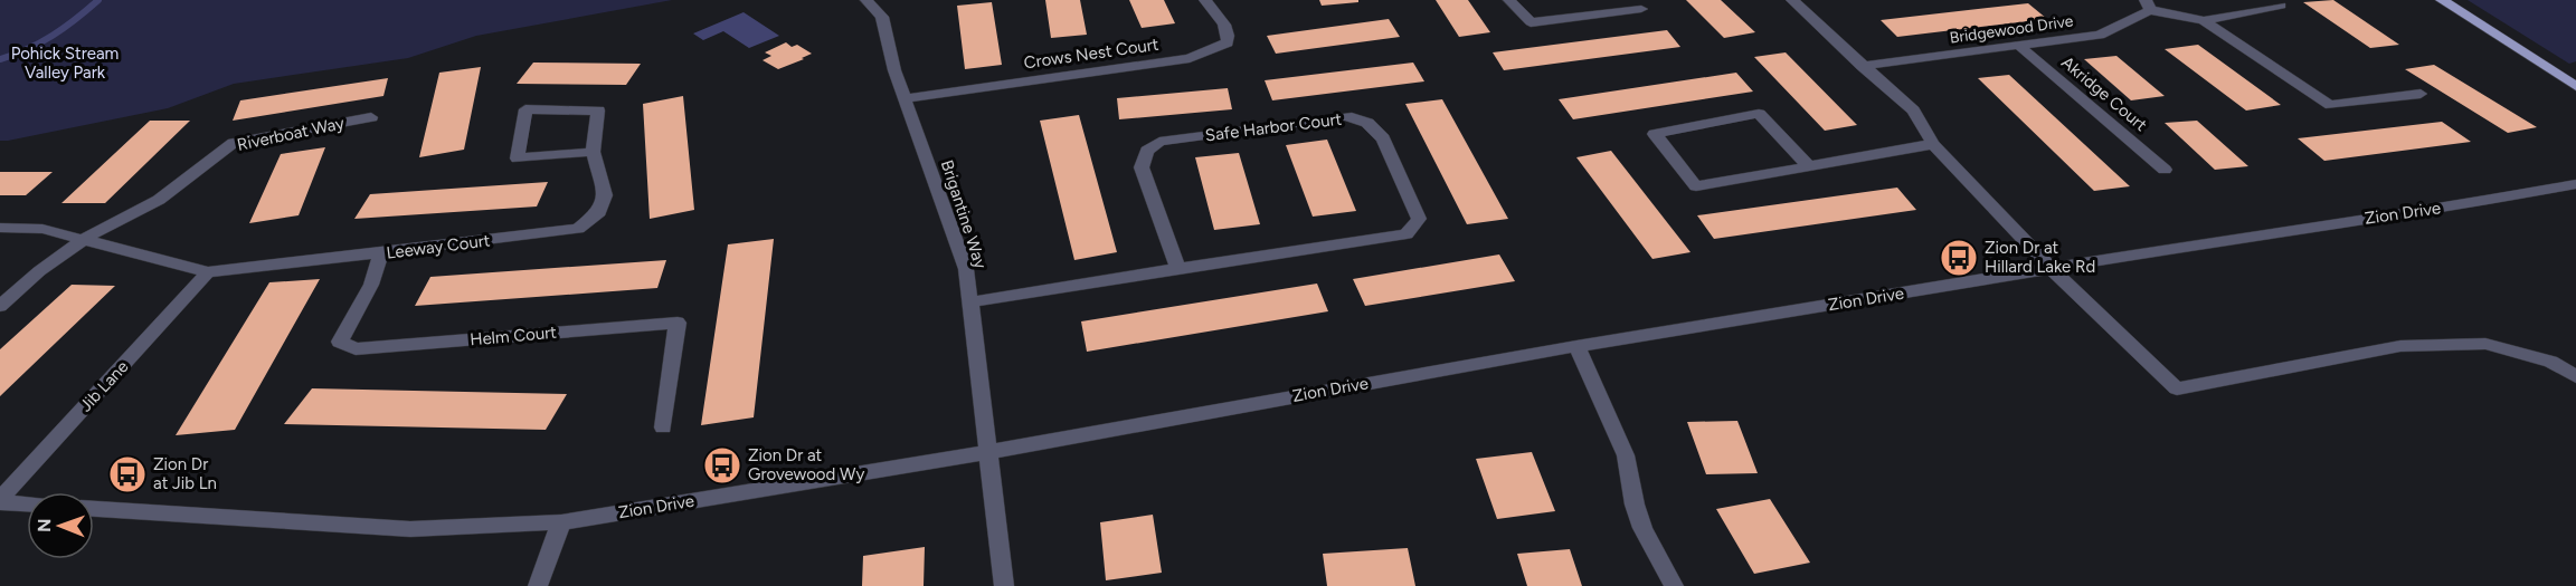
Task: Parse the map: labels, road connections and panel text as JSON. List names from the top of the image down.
{
  "streets": {
    "street": [
      "Bridgewood Drive",
      "Crows Nest Court",
      "Akridge Court",
      "Safe Harbor Court",
      "Riverboat Way",
      "Zion Drive",
      "Brigantine Way",
      "Leeway Court",
      "Helm Court",
      "Jib Lane"
    ]
  },
  "crossings": [
    ["Bridgewood Drive", "Akridge Court"],
    ["Crows Nest Court", "Brigantine Way"],
    ["Safe Harbor Court", "Brigantine Way"],
    ["Zion Drive", "Brigantine Way"],
    ["Leeway Court", "Helm Court"],
    ["Leeway Court", "Jib Lane"]
  ],
  "parks": ["Pohick Stream Valley Park"],
  "places": {
    "bus stop": ["Zion Dr at Hillard Lake Rd", "Zion Dr at Grovewood Wy", "Zion Dr at Jib Ln"]
  },
  "north": "left"
}
